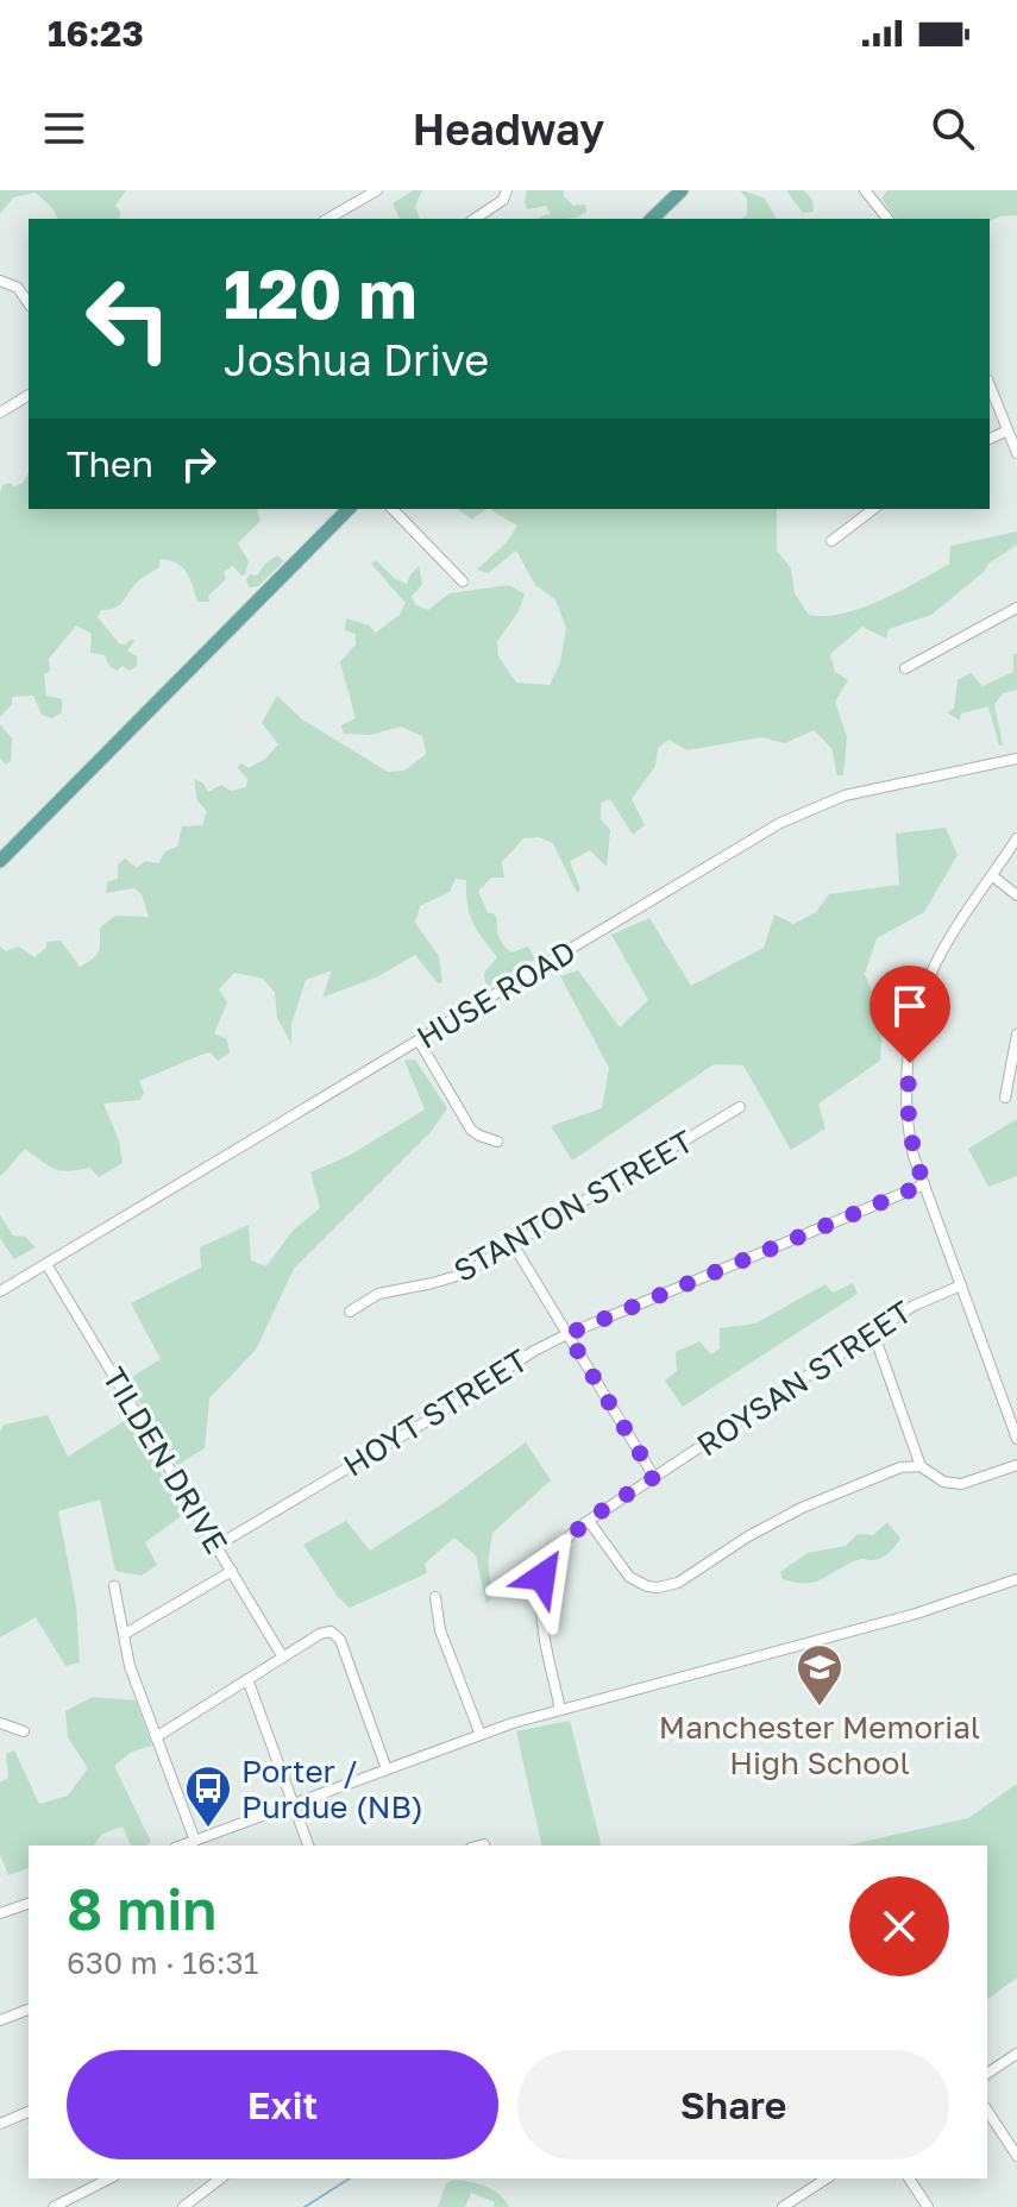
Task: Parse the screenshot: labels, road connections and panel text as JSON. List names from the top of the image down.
{
  "streets": {
    "street": [
      "HUSE ROAD",
      "STANTON STREET",
      "ROYSAN STREET",
      "HOYT STREET",
      "TILDEN DRIVE"
    ]
  },
  "crossings": [
    ["HUSE ROAD", "TILDEN DRIVE"],
    ["HOYT STREET", "TILDEN DRIVE"]
  ],
  "places": {
    "school or university": ["Manchester Memorial High School"],
    "bus stop": ["Porter / Purdue (NB)"]
  },
  "page": {
    "status": "16:23",
    "header": "Headway",
    "turn": ["120 m", "Joshua Drive"],
    "then": "Then",
    "heading": ["8 min", "630 m · 16:31"],
    "buttons": ["Exit", "Share"]
  }
}
